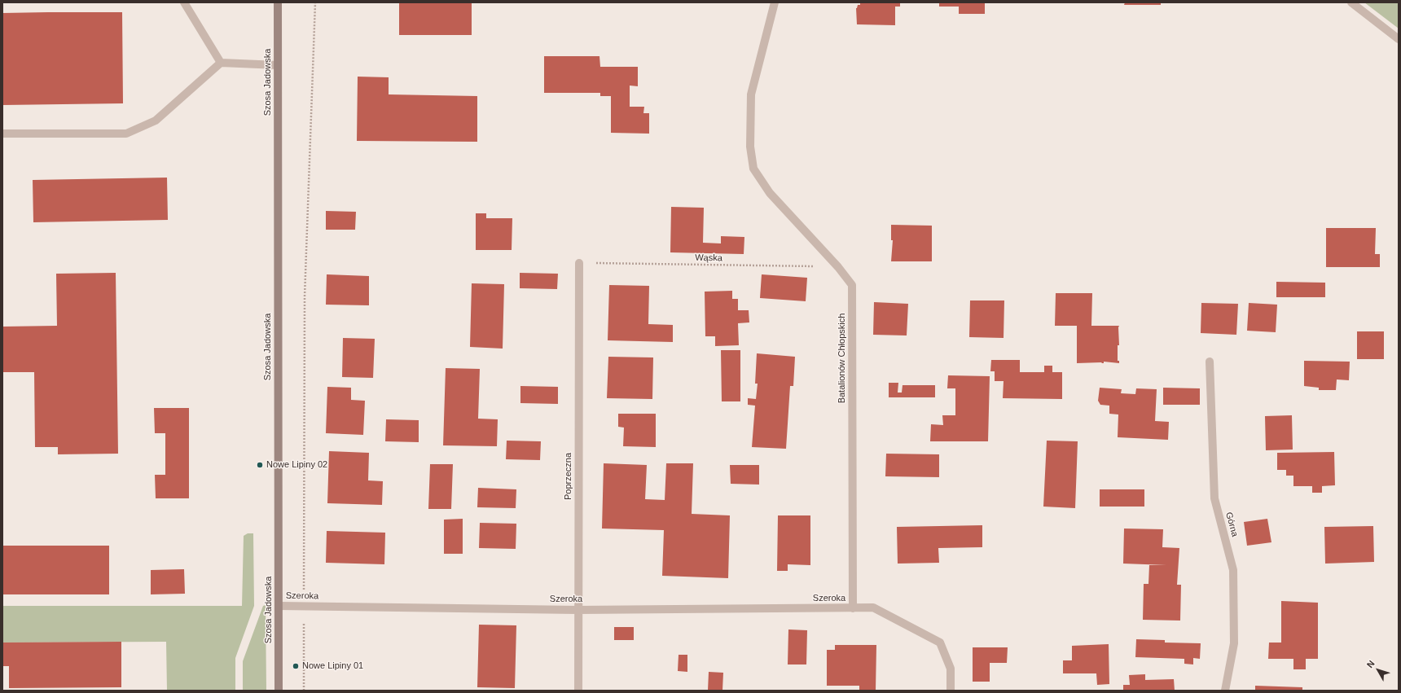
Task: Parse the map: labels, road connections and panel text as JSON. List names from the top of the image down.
{
  "streets": {
    "main road": ["Szosa Jadowska"],
    "street": [
      "Batalionów Chłopskich",
      "Poprzeczna",
      "Górna",
      "Szeroka"
    ],
    "path": ["Wąska"]
  },
  "crossings": [
    ["Szosa Jadowska", "Szeroka"],
    ["Wąska", "Batalionów Chłopskich"],
    ["Wąska", "Poprzeczna"],
    ["Batalionów Chłopskich", "Szeroka"],
    ["Poprzeczna", "Szeroka"]
  ],
  "places": ["Nowe Lipiny 02", "Nowe Lipiny 01"],
  "north": "top left"
}
